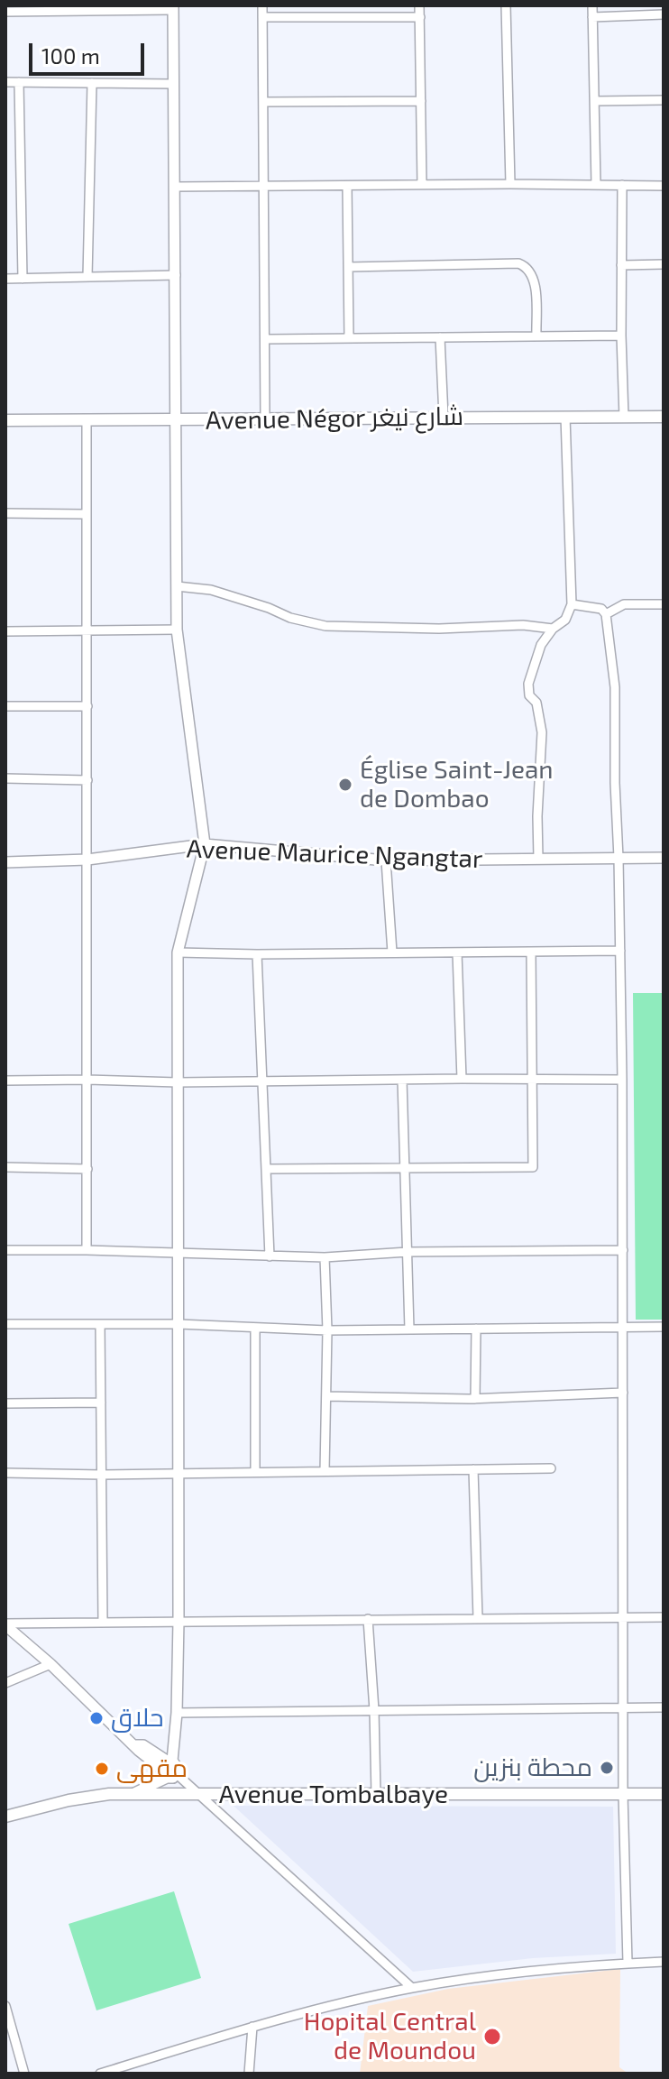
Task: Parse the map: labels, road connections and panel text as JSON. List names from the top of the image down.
{
  "streets": {
    "main road": ["Avenue Négor شارع نيغر", "Avenue Tombalbaye"],
    "street": ["Avenue Maurice Ngangtar"]
  },
  "places": [
    "Église Saint-Jean de Dombao",
    "حلاق",
    "محطة بنزين",
    "مقهى",
    "Hopital Central de Moundou"
  ],
  "scale_bar": "100 m"
}
